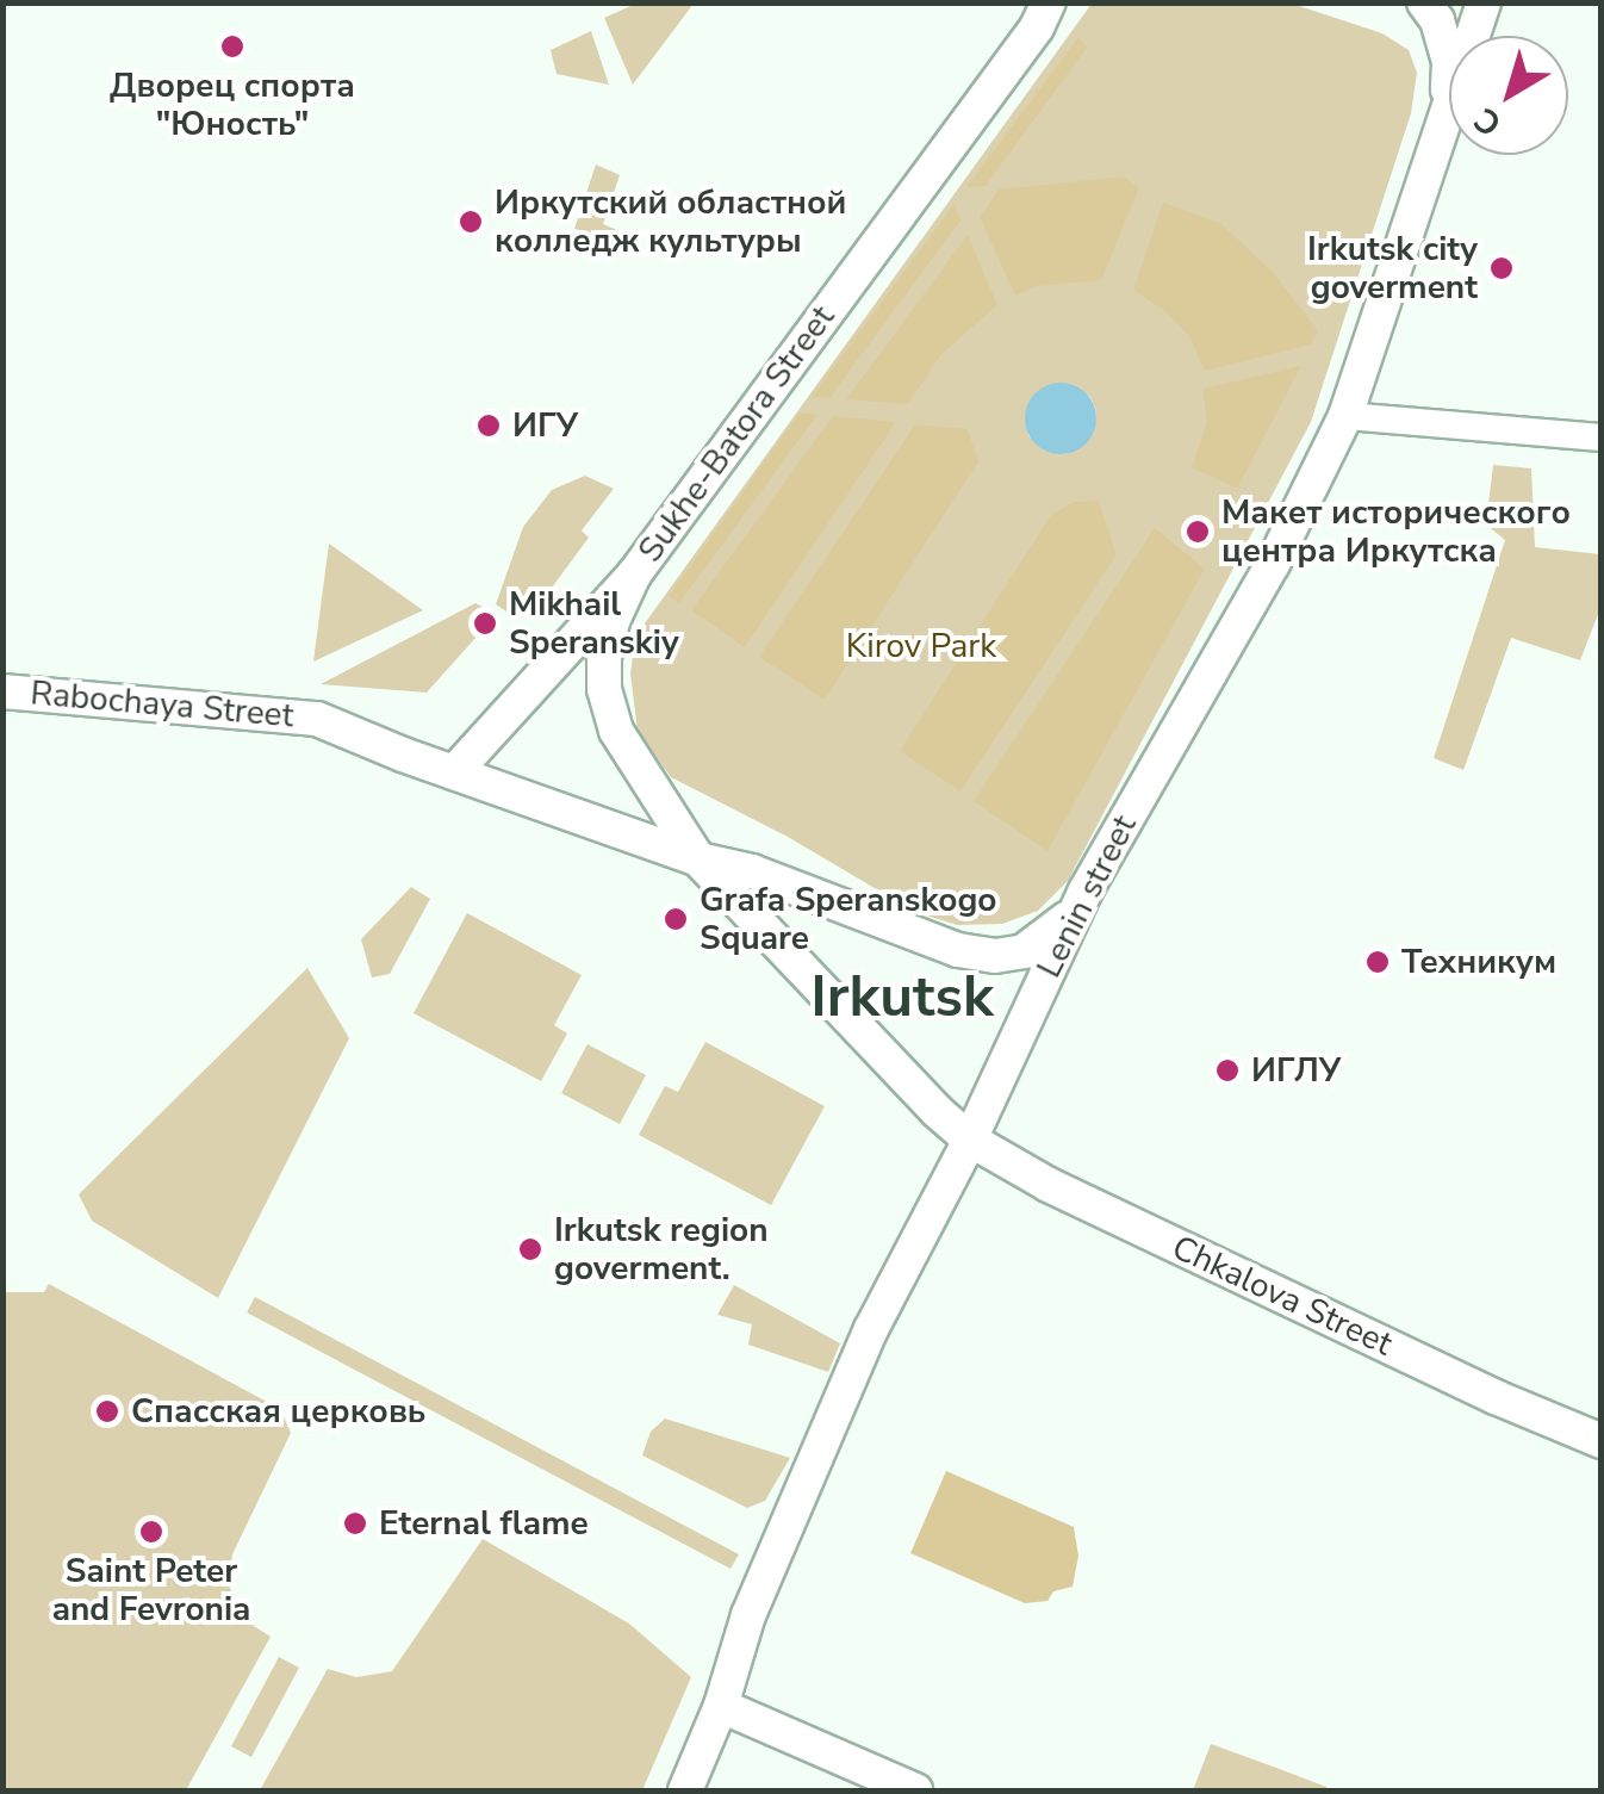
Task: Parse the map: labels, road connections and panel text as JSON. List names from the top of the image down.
{
  "streets": {
    "main road": [
      "Sukhe-Batora Street",
      "Rabochaya Street",
      "Lenin street",
      "Chkalova Street"
    ]
  },
  "crossings": [
    ["Sukhe-Batora Street", "Chkalova Street"],
    ["Rabochaya Street", "Lenin street"],
    ["Rabochaya Street", "Chkalova Street"],
    ["Lenin street", "Chkalova Street"]
  ],
  "districts": ["Irkutsk"],
  "parks": ["Kirov Park"],
  "places": [
    "Дворец спорта \"Юность\"",
    "Иркутский областной колледж культуры",
    "Irkutsk city goverment",
    "ИГУ",
    "Макет исторического центра Иркутска",
    "Mikhail Speranskiy",
    "Grafa Speranskogo Square",
    "Техникум",
    "ИГЛУ",
    "Irkutsk region goverment.",
    "Спасская церковь",
    "Eternal flame",
    "Saint Peter and Fevronia"
  ],
  "north": "bottom left"
}
